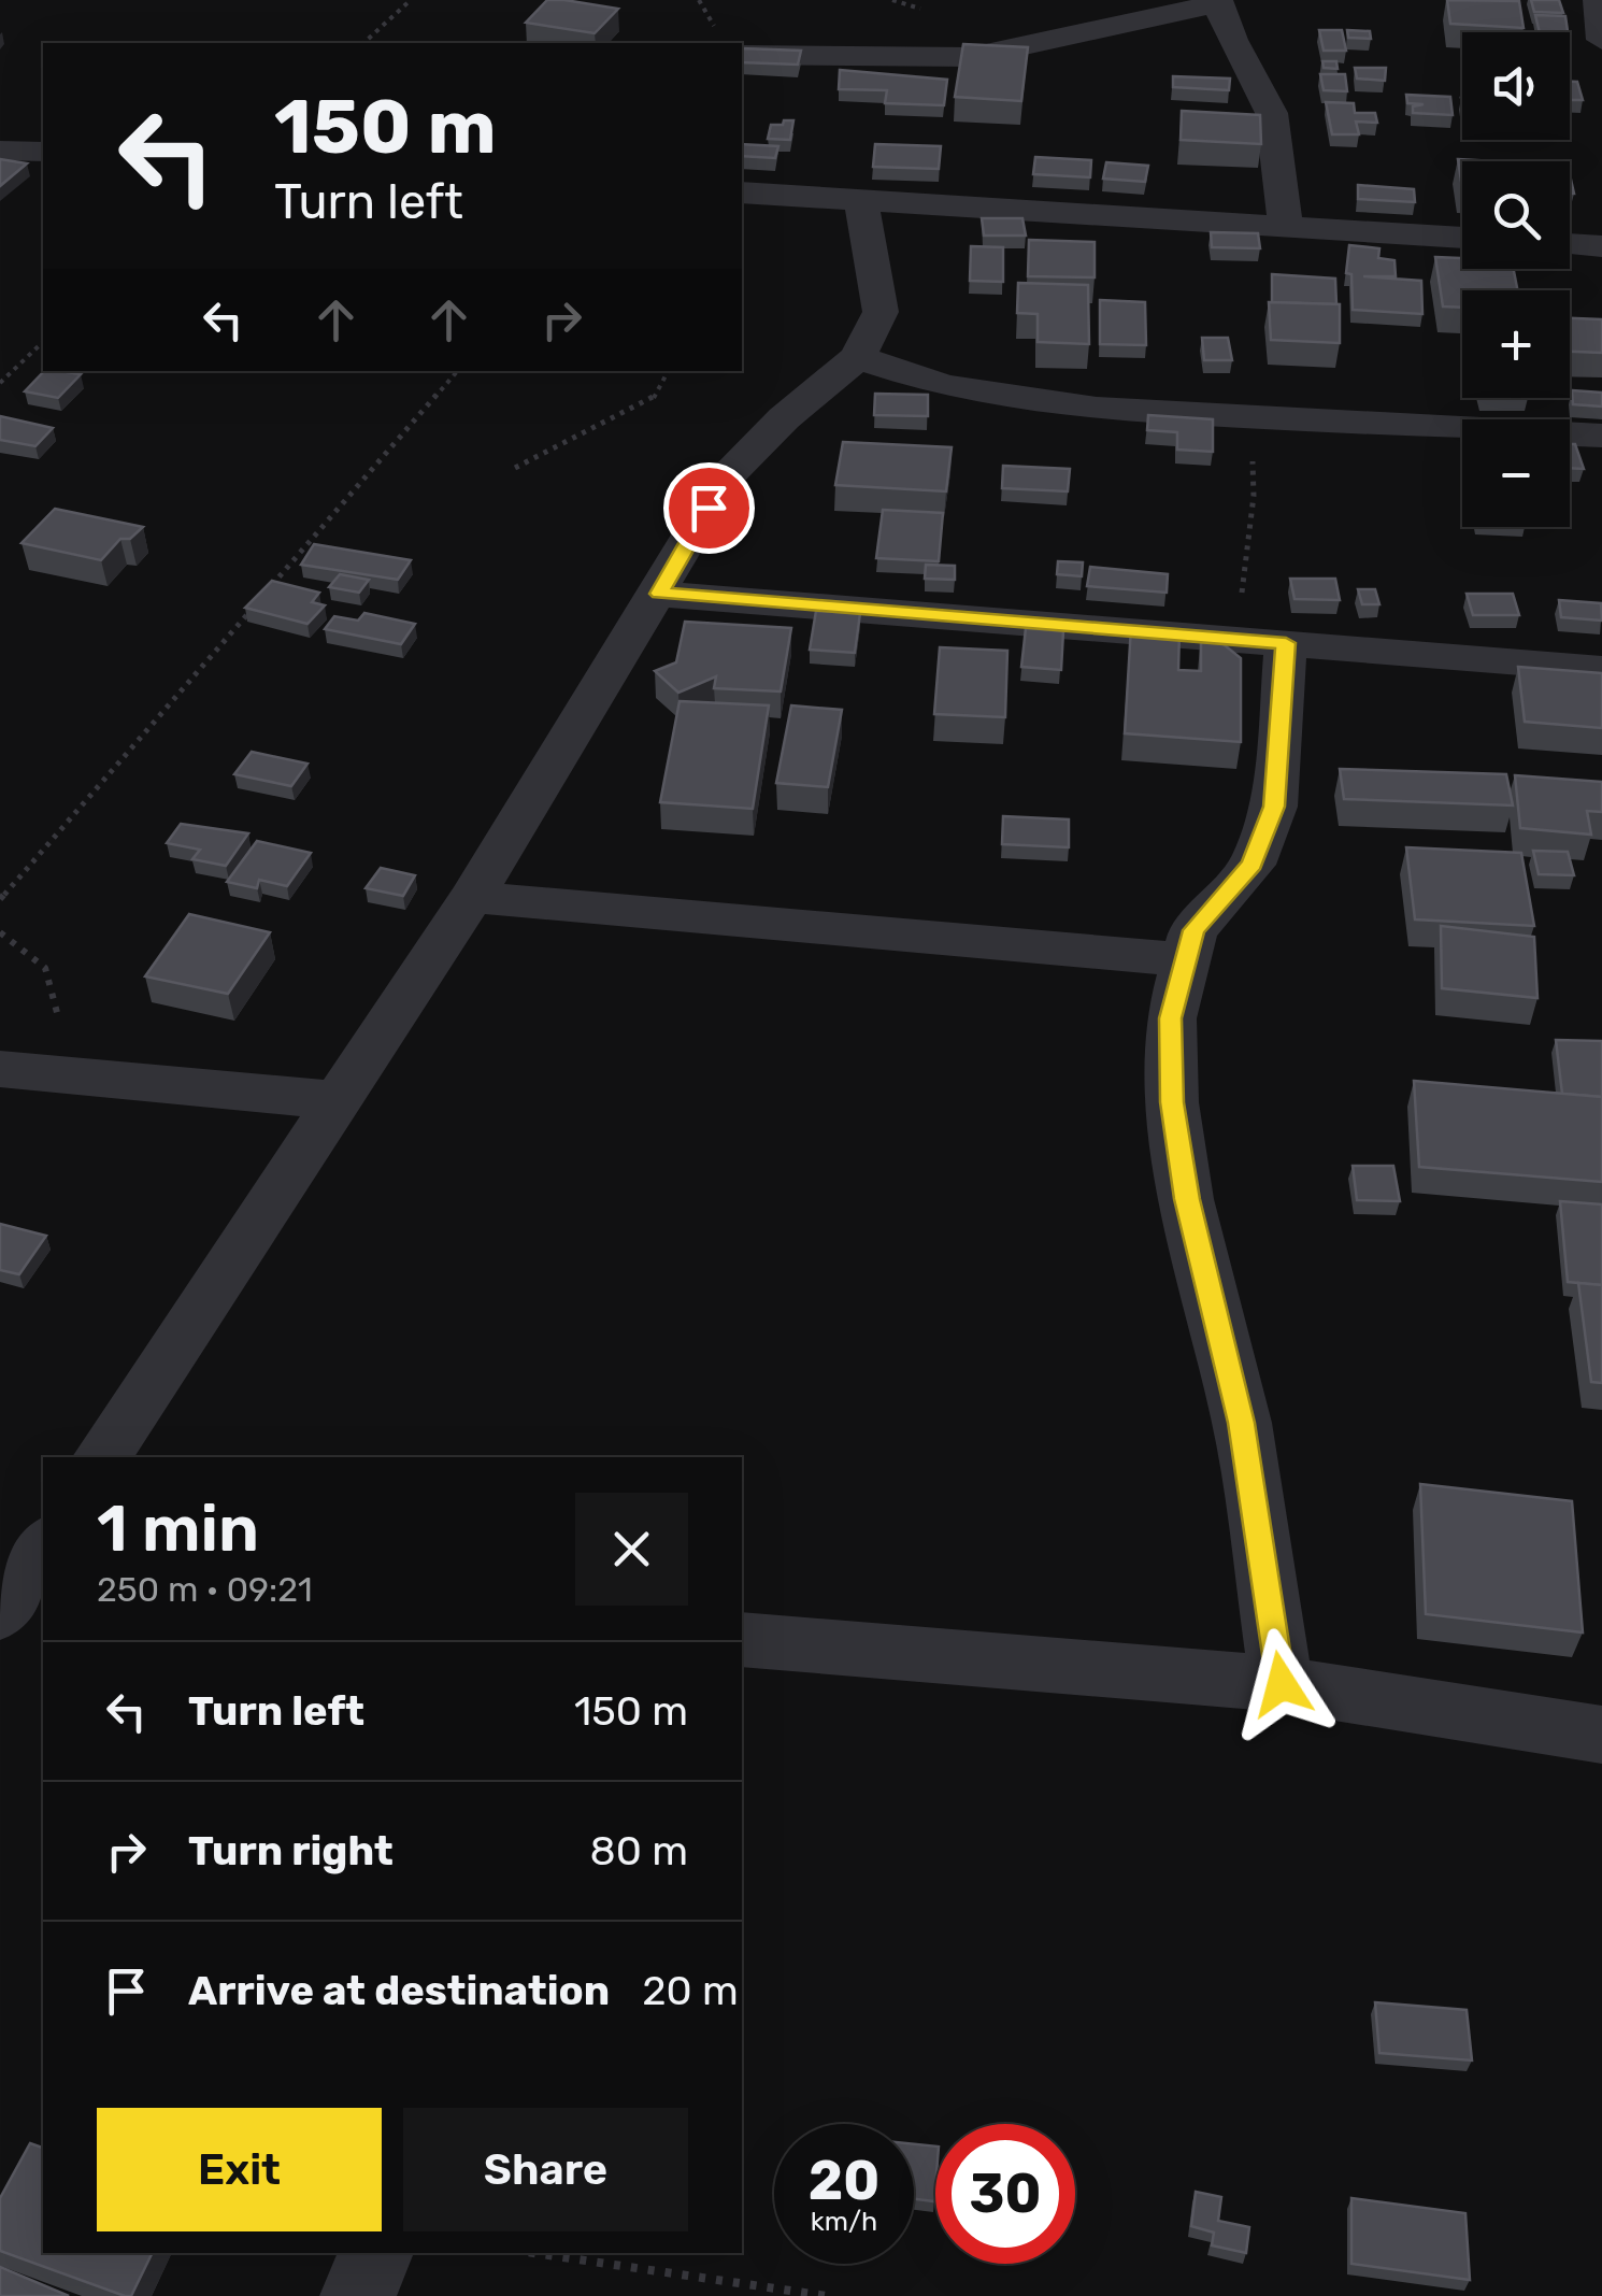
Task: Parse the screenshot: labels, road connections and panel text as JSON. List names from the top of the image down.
{
  "page": {
    "map_buttons": ["+", "−"],
    "turn": ["150 m", "Turn left"],
    "heading": ["1 min", "250 m · 09:21"],
    "list": [
      {
        "name": "Turn left",
        "value": "150 m"
      },
      {
        "name": "Turn right",
        "value": "80 m"
      },
      {
        "name": "Arrive at destination",
        "value": "20 m"
      }
    ],
    "buttons": ["Exit", "Share"],
    "speed": "20 km/h",
    "limit": "30"
  }
}
